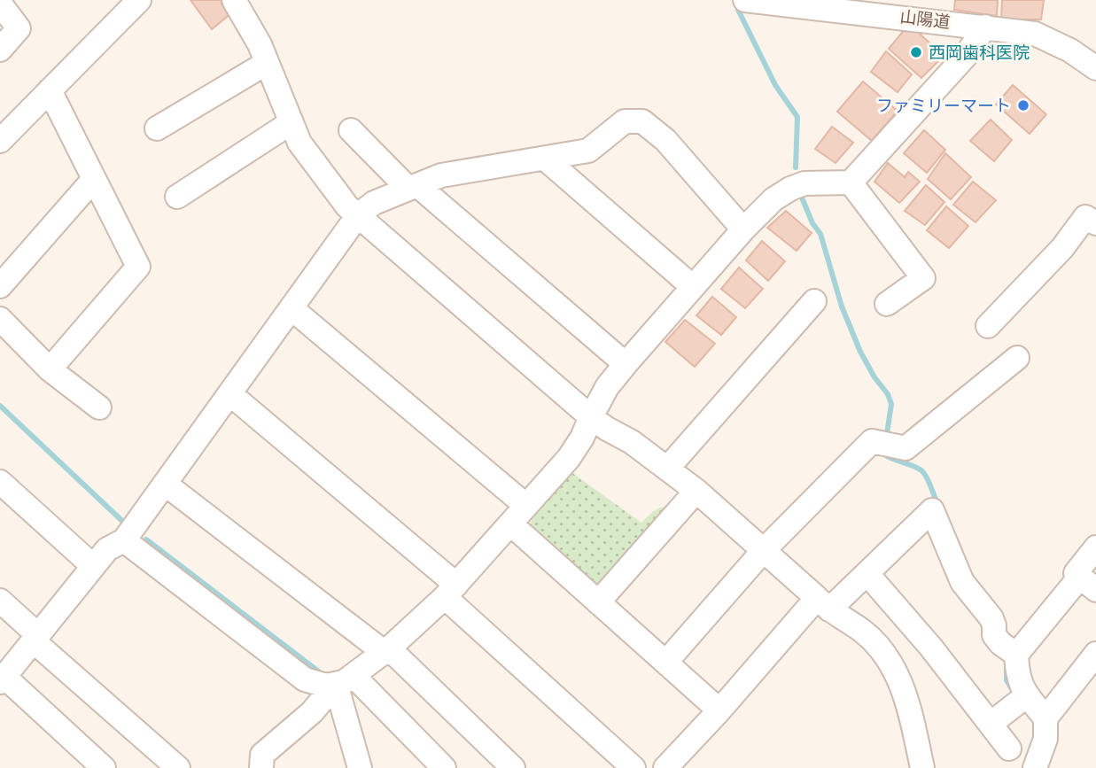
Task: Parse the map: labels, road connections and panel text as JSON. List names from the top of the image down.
{
  "streets": {
    "street": ["山陽道"]
  },
  "places": ["西岡歯科医院", "ファミリーマート"]
}
